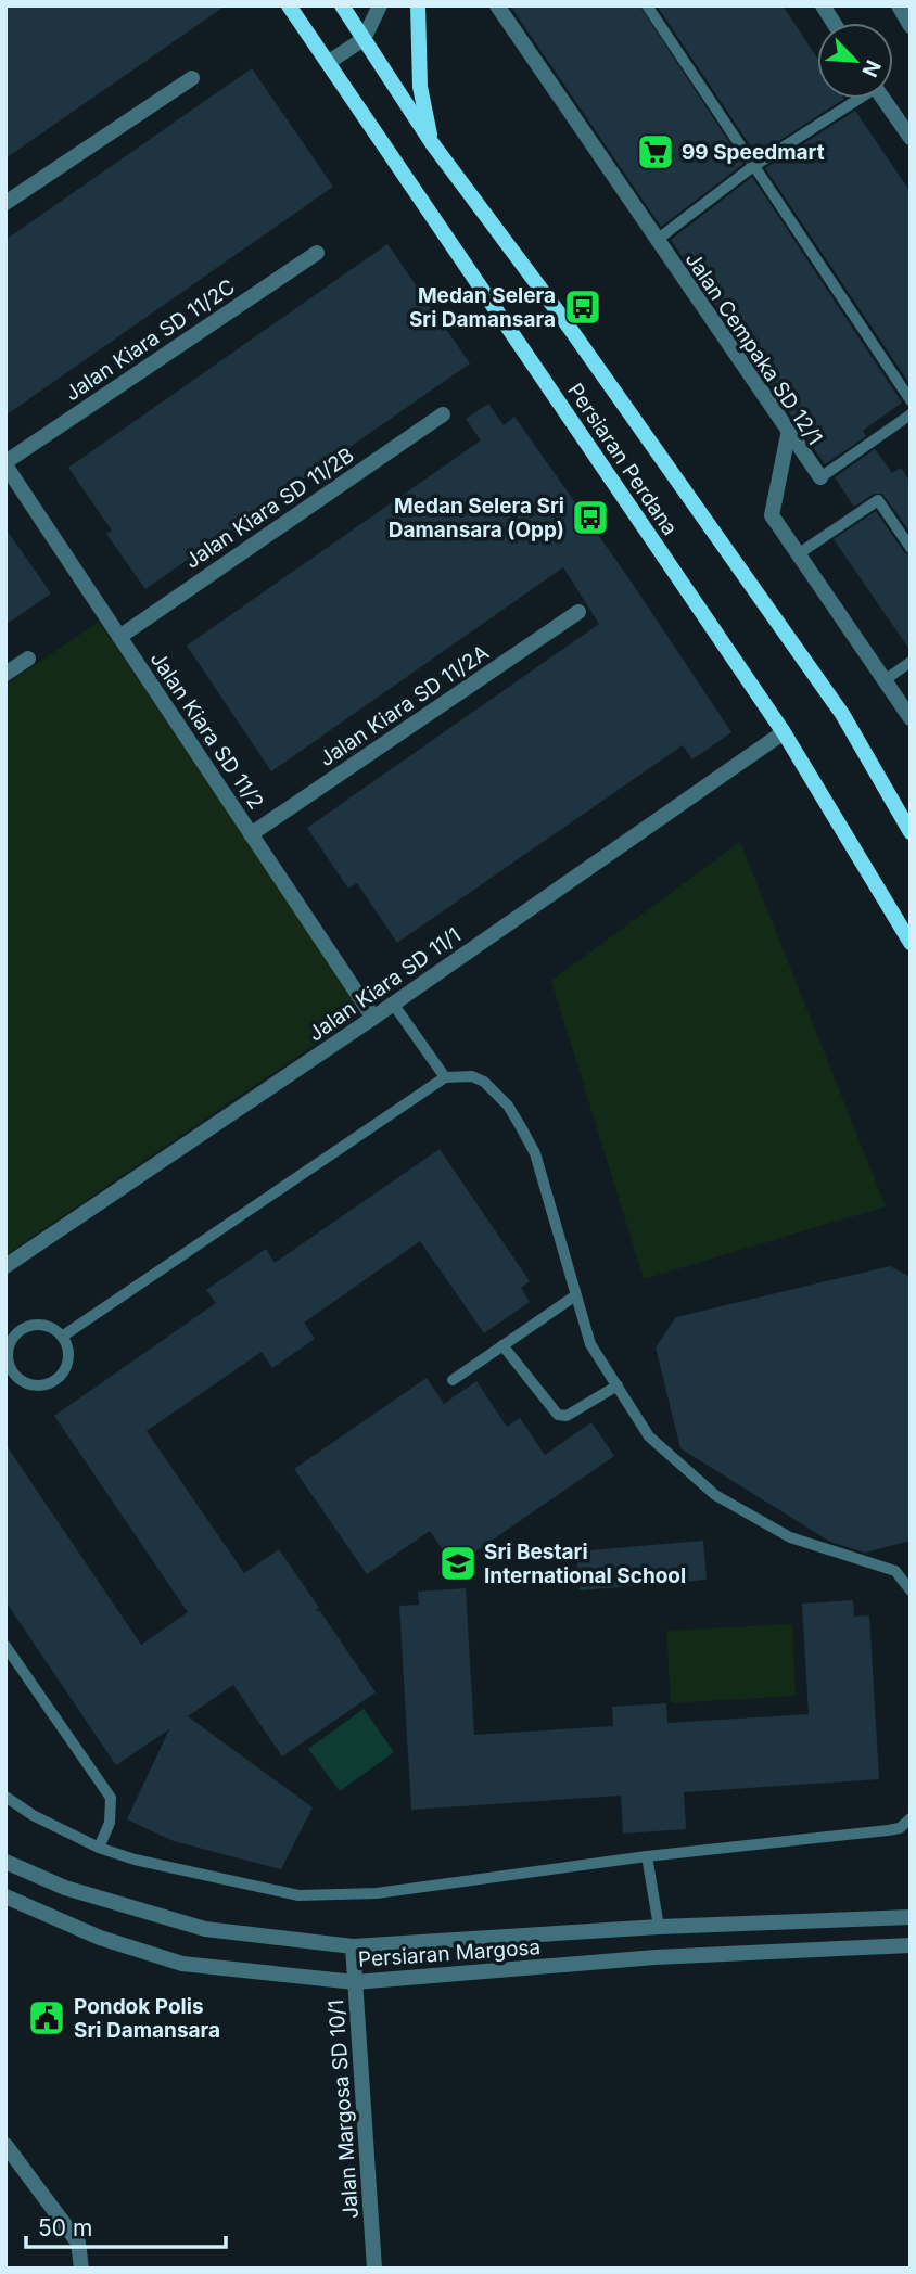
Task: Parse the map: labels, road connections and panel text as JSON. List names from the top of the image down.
{
  "streets": {
    "main road": ["Persiaran Perdana"],
    "street": [
      "Jalan Kiara SD 11/2C",
      "Jalan Cempaka SD 12/1",
      "Jalan Kiara SD 11/2B",
      "Jalan Kiara SD 11/2A",
      "Jalan Kiara SD 11/2",
      "Jalan Kiara SD 11/1",
      "Persiaran Margosa",
      "Jalan Margosa SD 10/1"
    ]
  },
  "crossings": [
    ["Jalan Kiara SD 11/2C", "Jalan Kiara SD 11/2"],
    ["Persiaran Perdana", "Jalan Kiara SD 11/1"],
    ["Jalan Kiara SD 11/2B", "Jalan Kiara SD 11/2"],
    ["Jalan Kiara SD 11/2A", "Jalan Kiara SD 11/2"],
    ["Jalan Kiara SD 11/2", "Jalan Kiara SD 11/1"],
    ["Persiaran Margosa", "Jalan Margosa SD 10/1"]
  ],
  "places": {
    "supermarket": ["99 Speedmart"],
    "bus stop": ["Medan Selera Sri Damansara", "Medan Selera Sri Damansara (Opp)"],
    "school or university": ["Sri Bestari International School"],
    "public building": ["Pondok Polis Sri Damansara"]
  },
  "scale_bar": "50 m",
  "north": "bottom right"
}
